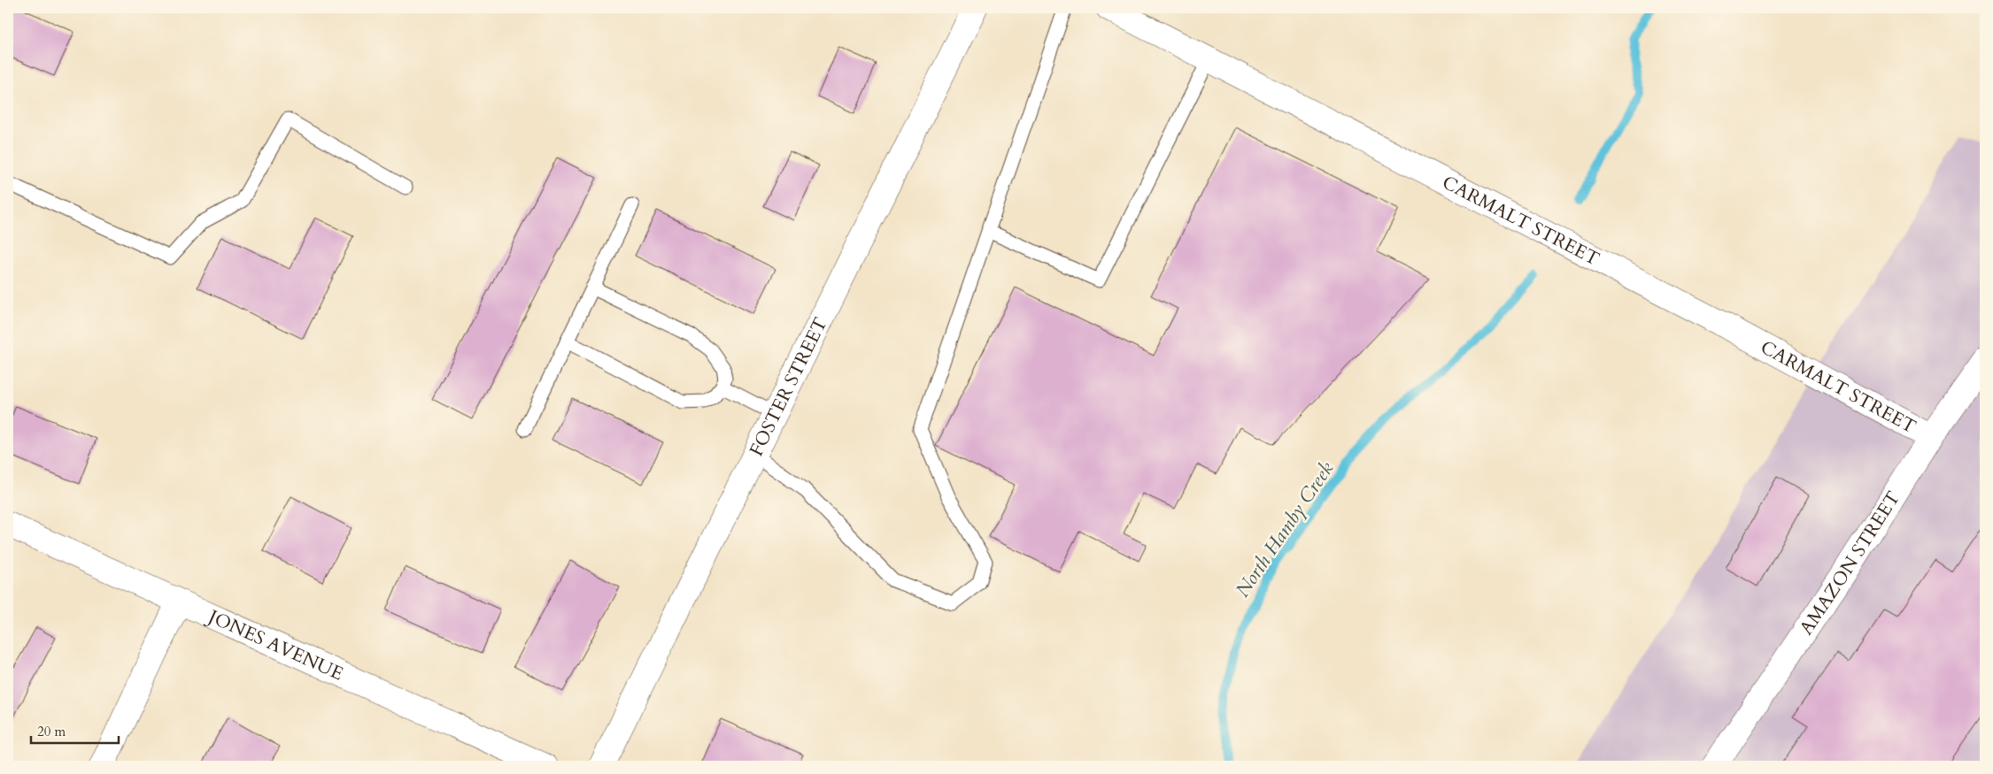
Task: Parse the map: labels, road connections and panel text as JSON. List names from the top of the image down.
{
  "streets": {
    "street": [
      "CARMALT STREET",
      "FOSTER STREET",
      "AMAZON STREET",
      "JONES AVENUE"
    ]
  },
  "crossings": [
    ["CARMALT STREET", "AMAZON STREET"]
  ],
  "water": ["North Hamby Creek"],
  "scale_bar": "20 m"
}
